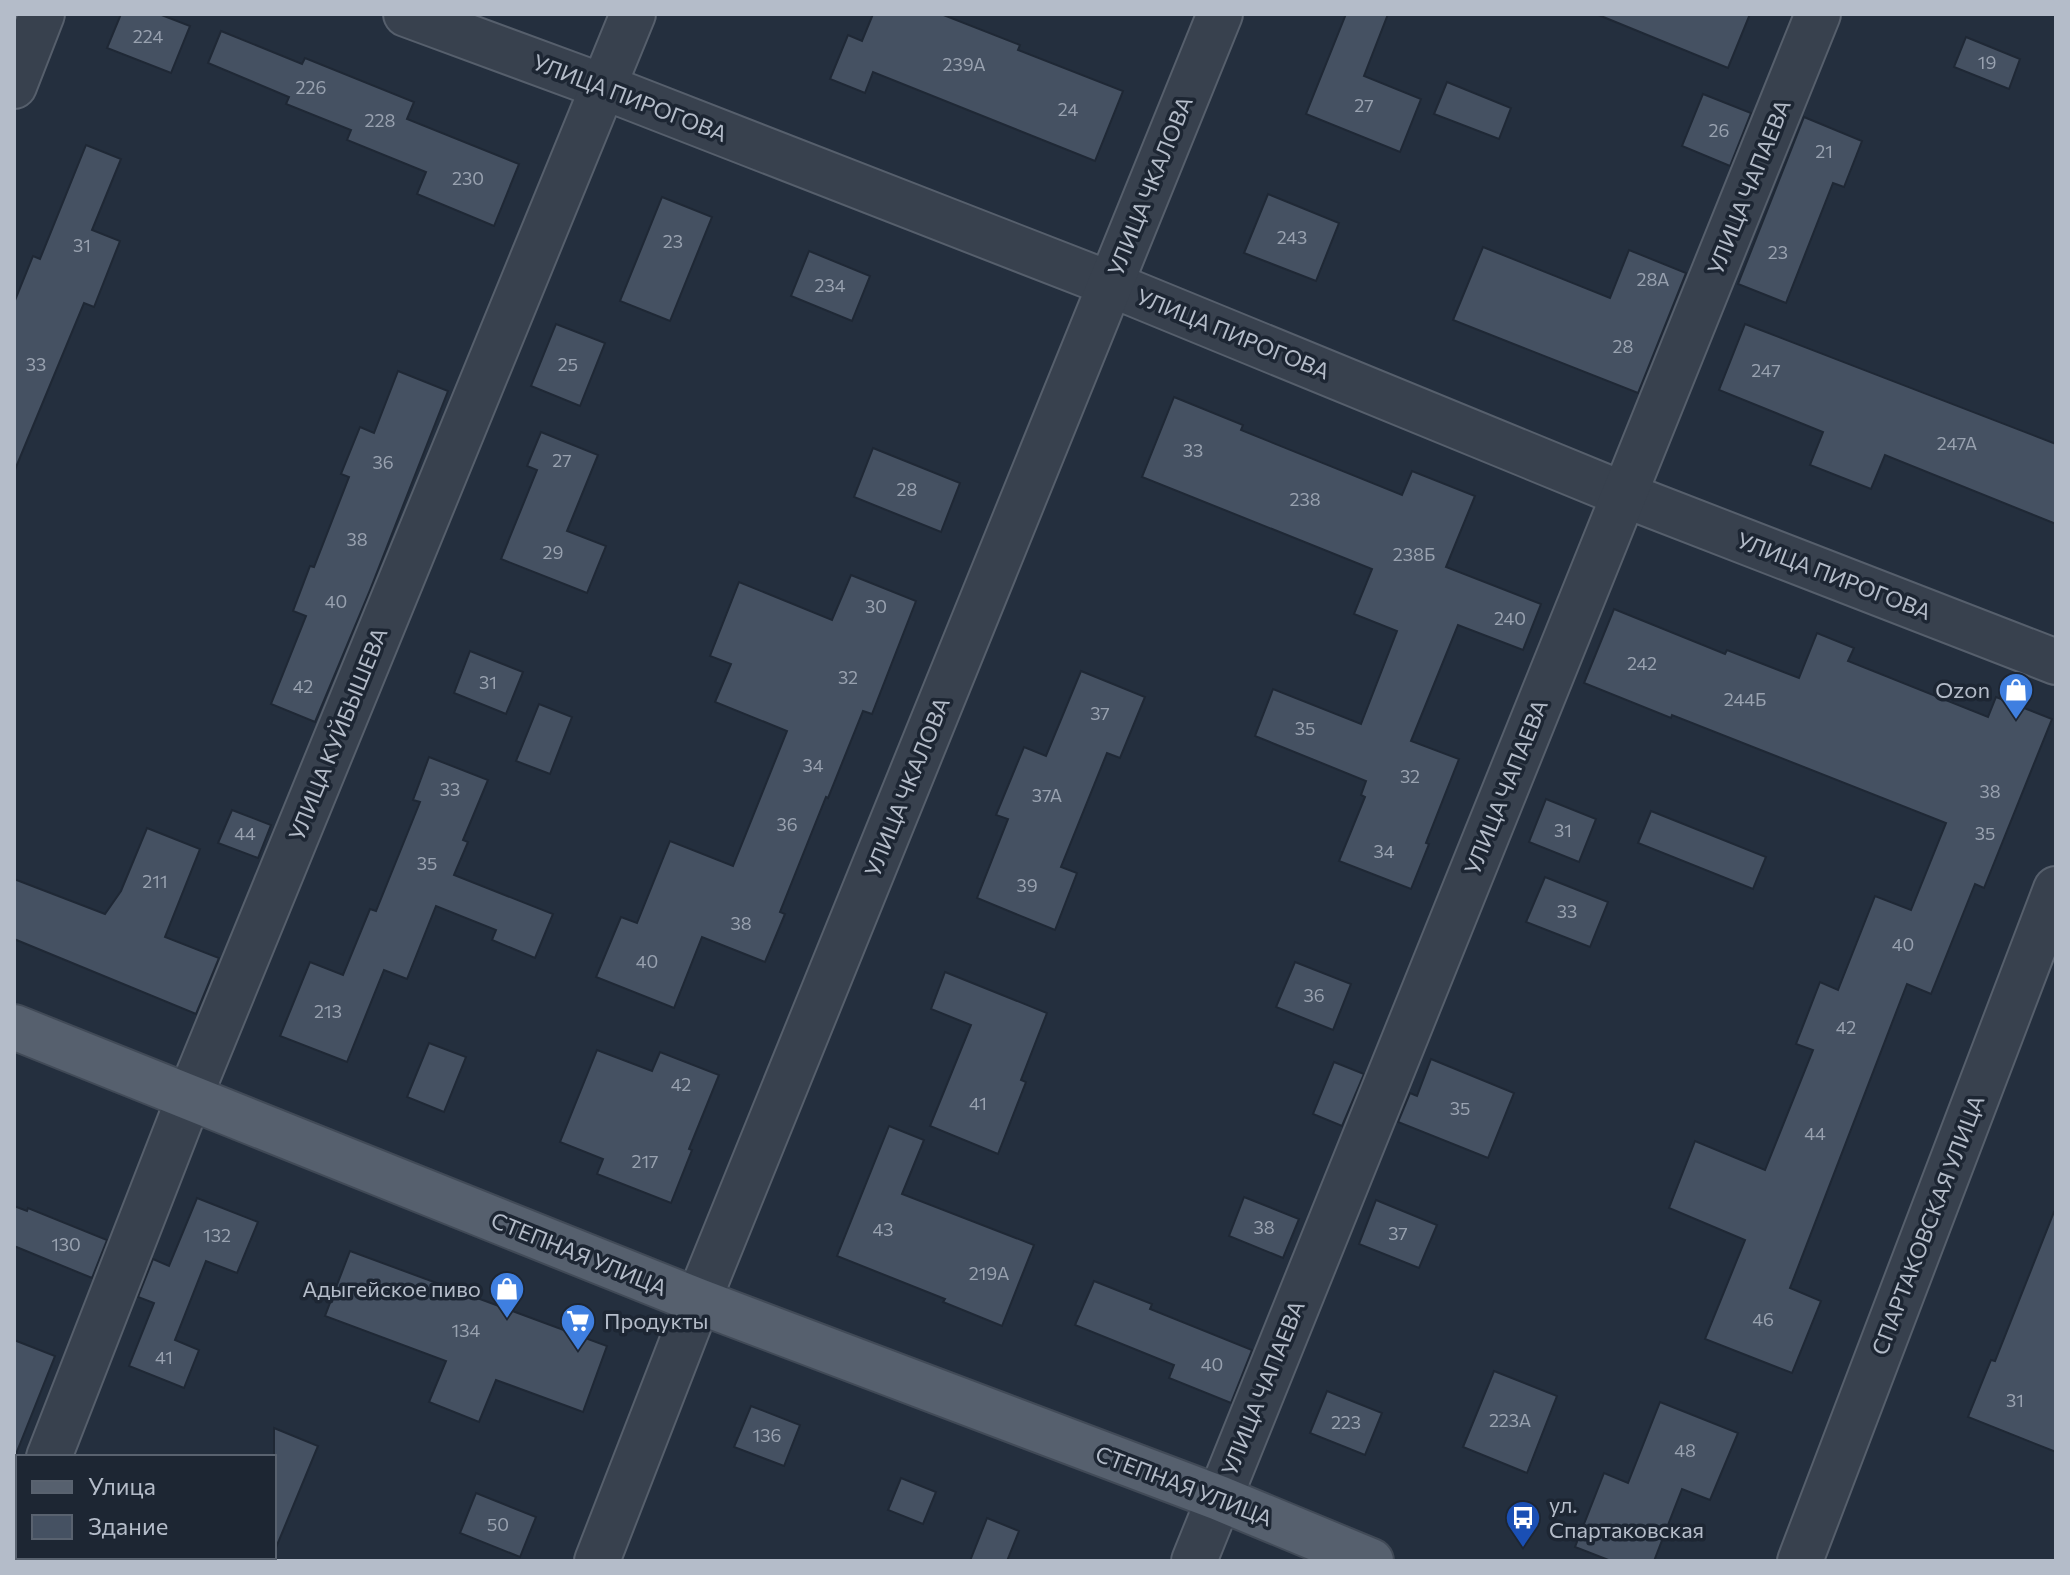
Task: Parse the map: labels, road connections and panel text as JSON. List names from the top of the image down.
{
  "streets": {
    "main road": ["СТЕПНАЯ УЛИЦА"],
    "street": [
      "УЛИЦА ПИРОГОВА",
      "УЛИЦА ЧКАЛОВА",
      "УЛИЦА ЧАПАЕВА",
      "УЛИЦА КУЙБЫШЕВА",
      "СПАРТАКОВСКАЯ УЛИЦА"
    ]
  },
  "crossings": [
    ["УЛИЦА ПИРОГОВА", "УЛИЦА ЧКАЛОВА"],
    ["УЛИЦА ПИРОГОВА", "УЛИЦА ЧАПАЕВА"],
    ["УЛИЦА ПИРОГОВА", "УЛИЦА КУЙБЫШЕВА"],
    ["УЛИЦА ЧКАЛОВА", "СТЕПНАЯ УЛИЦА"],
    ["УЛИЦА ЧАПАЕВА", "СТЕПНАЯ УЛИЦА"],
    ["УЛИЦА КУЙБЫШЕВА", "СТЕПНАЯ УЛИЦА"]
  ],
  "places": {
    "shop": ["Ozon", "Адыгейское пиво"],
    "supermarket": ["Продукты"],
    "bus stop": ["ул. Спартаковская"]
  },
  "house_numbers": [
    "224",
    "19",
    "239А",
    "226",
    "27",
    "24",
    "228",
    "26",
    "21",
    "230",
    "243",
    "23",
    "31",
    "23",
    "28А",
    "234",
    "28",
    "33",
    "25",
    "247",
    "247А",
    "33",
    "27",
    "36",
    "28",
    "238",
    "38",
    "29",
    "238Б",
    "40",
    "30",
    "240",
    "242",
    "32",
    "31",
    "42",
    "244Б",
    "37",
    "35",
    "34",
    "32",
    "33",
    "38",
    "37А",
    "36",
    "31",
    "44",
    "35",
    "34",
    "35",
    "211",
    "39",
    "33",
    "38",
    "40",
    "40",
    "36",
    "213",
    "42",
    "42",
    "41",
    "35",
    "44",
    "217",
    "38",
    "43",
    "37",
    "132",
    "130",
    "219А",
    "46",
    "134",
    "41",
    "40",
    "31",
    "223А",
    "223",
    "136",
    "48",
    "50"
  ],
  "legend": ["Улица", "Здание"]
}
